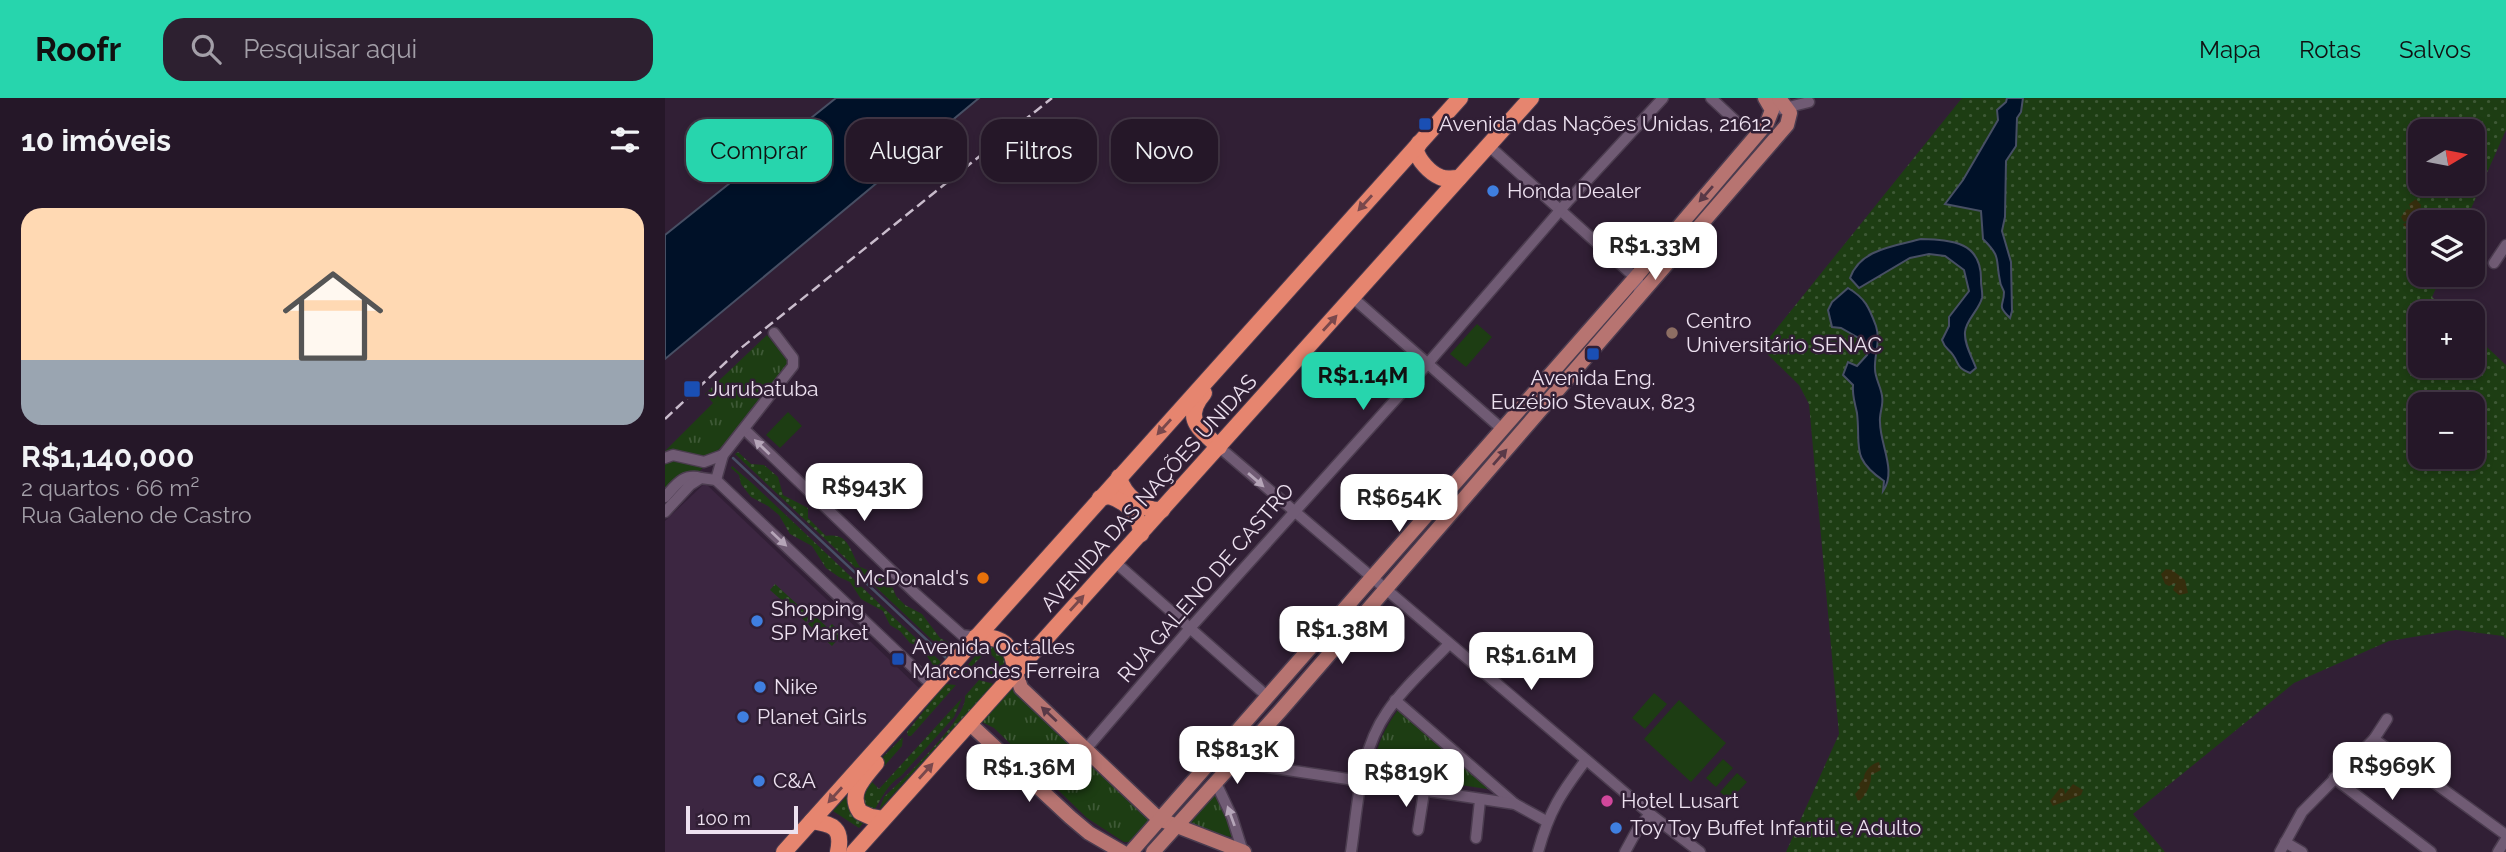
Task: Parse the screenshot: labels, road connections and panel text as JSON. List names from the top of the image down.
{
  "streets": {
    "highway": ["AVENIDA DAS NAÇÕES UNIDAS"],
    "street": ["RUA GALENO DE CASTRO"]
  },
  "places": {
    "transit": [
      "Avenida das Nações Unidas, 21612",
      "Avenida Eng. Euzébio Stevaux, 823",
      "Jurubatuba",
      "Avenida Octalles Marcondes Ferreira"
    ],
    "other": [
      "Honda Dealer",
      "Centro Universitário SENAC",
      "McDonald's",
      "Shopping SP Market",
      "Nike",
      "Planet Girls",
      "C&A",
      "Hotel Lusart",
      "Toy Toy Buffet Infantil e Adulto"
    ]
  },
  "scale_bar": "100 m",
  "north": "right",
  "page": {
    "header": "Roofr",
    "search": "Pesquisar aqui",
    "nav": ["Mapa", "Rotas", "Salvos"],
    "heading": "10 imóveis",
    "map_buttons": ["+", "−"],
    "chip": [
      "Comprar",
      "Alugar",
      "Filtros",
      "Novo"
    ],
    "list": [
      {
        "name": "R$1,140,000",
        "note": "2 quartos · 66 m² · Rua Galeno de Castro"
      }
    ],
    "price": [
      "R$1.33M",
      "R$1.14M",
      "R$943K",
      "R$654K",
      "R$1.38M",
      "R$1.61M",
      "R$813K",
      "R$969K",
      "R$1.36M",
      "R$819K"
    ],
    "scale": "100 m"
  }
}
